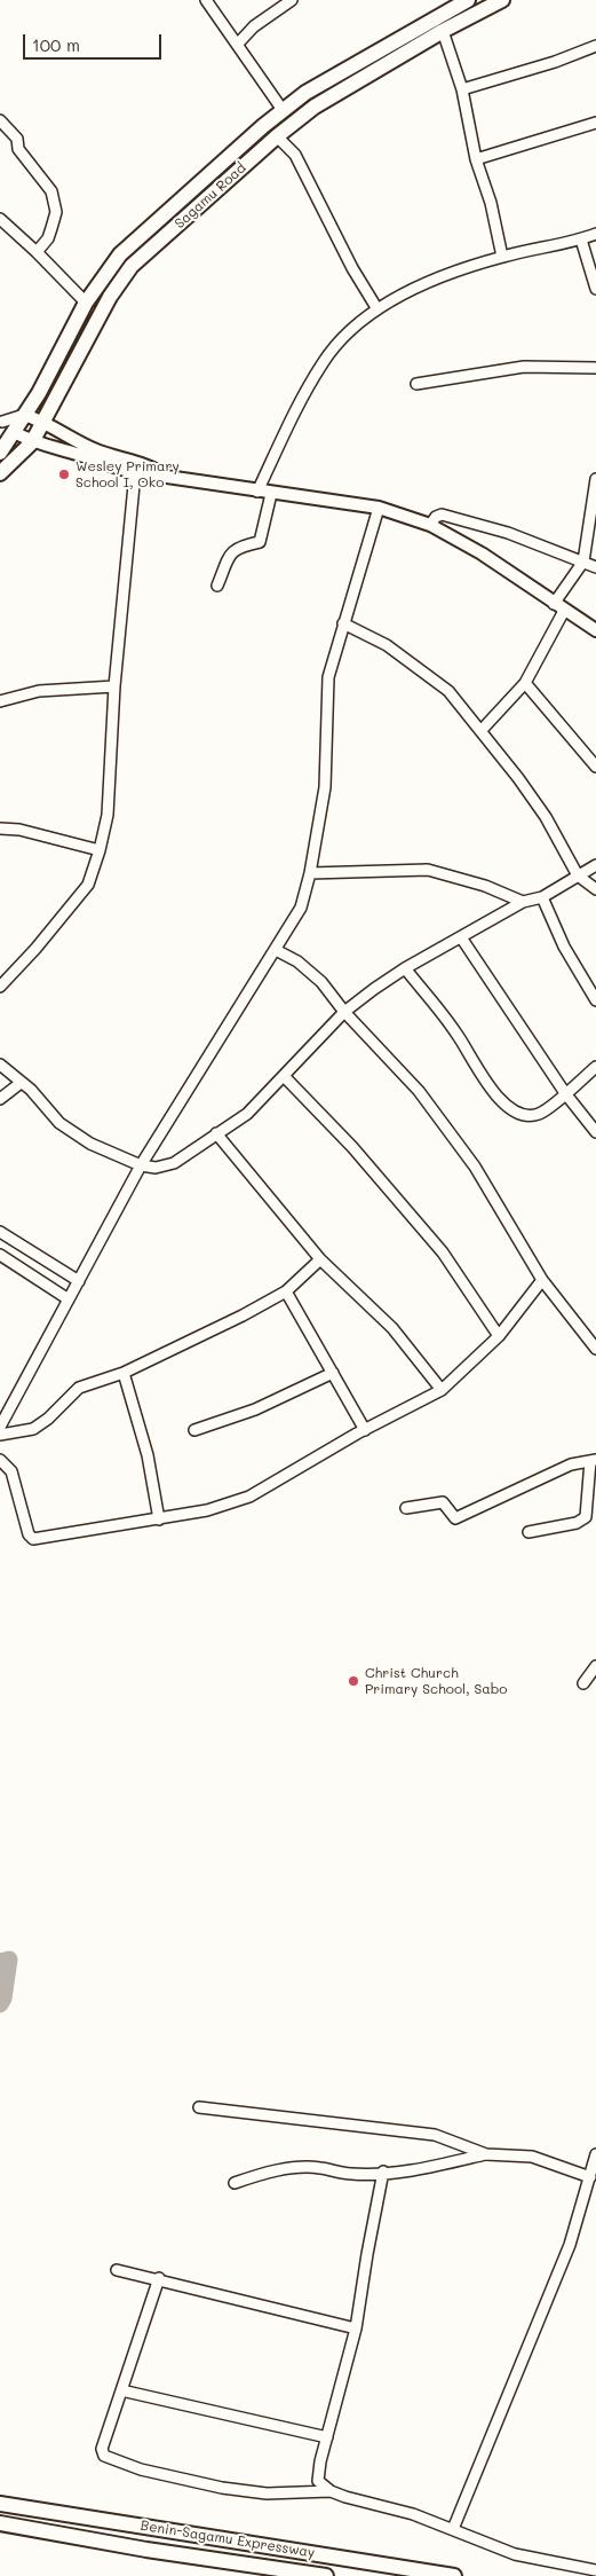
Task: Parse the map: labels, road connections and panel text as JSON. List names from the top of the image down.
{
  "streets": {
    "highway": ["Sagamu Road", "Benin-Sagamu Expressway"]
  },
  "places": ["Wesley Primary School I, Oko", "Christ Church Primary School, Sabo"],
  "scale_bar": "100 m"
}
